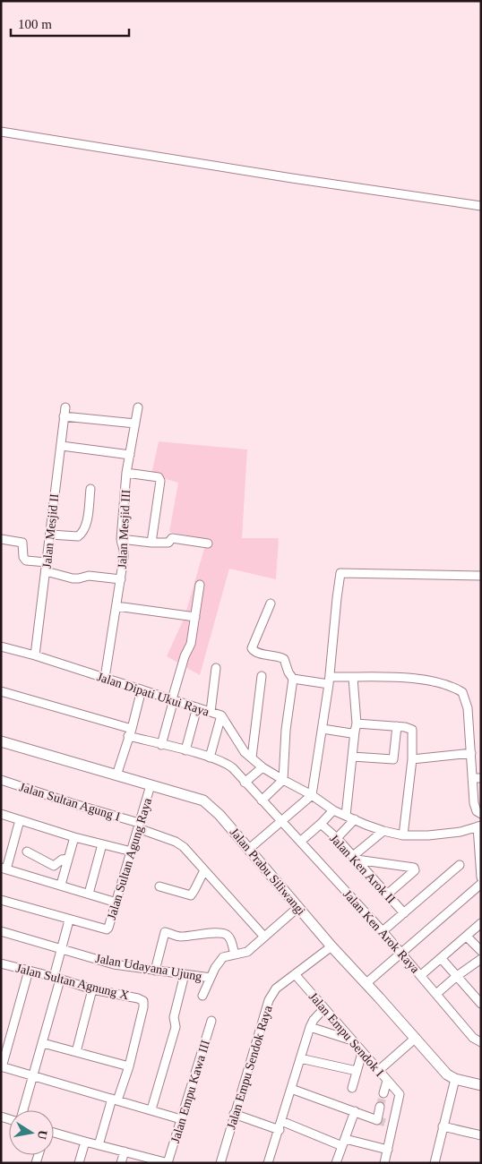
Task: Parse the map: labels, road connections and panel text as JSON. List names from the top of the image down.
{
  "streets": {
    "street": [
      "Jalan Mesjid III",
      "Jalan Mesjid II",
      "Jalan Dipati Ukui Raya",
      "Jalan Sultan Agung I",
      "Jalan Sultan Agung Raya",
      "Jalan Ken Arok II",
      "Jalan Prabu Siliwangi",
      "Jalan Ken Arok Raya",
      "Jalan Udayana Ujung",
      "Jalan Sultan Agnung X",
      "Jalan Empu Sendok I",
      "Jalan Empu Sendok Raya",
      "Jalan Empu Kawa III"
    ]
  },
  "crossings": [
    ["Jalan Mesjid III", "Jalan Dipati Ukui Raya"],
    ["Jalan Mesjid II", "Jalan Dipati Ukui Raya"],
    ["Jalan Sultan Agung I", "Jalan Sultan Agung Raya"],
    ["Jalan Sultan Agung Raya", "Jalan Prabu Siliwangi"],
    ["Jalan Prabu Siliwangi", "Jalan Empu Sendok Raya"],
    ["Jalan Empu Sendok I", "Jalan Empu Sendok Raya"]
  ],
  "scale_bar": "100 m",
  "north": "right"
}
